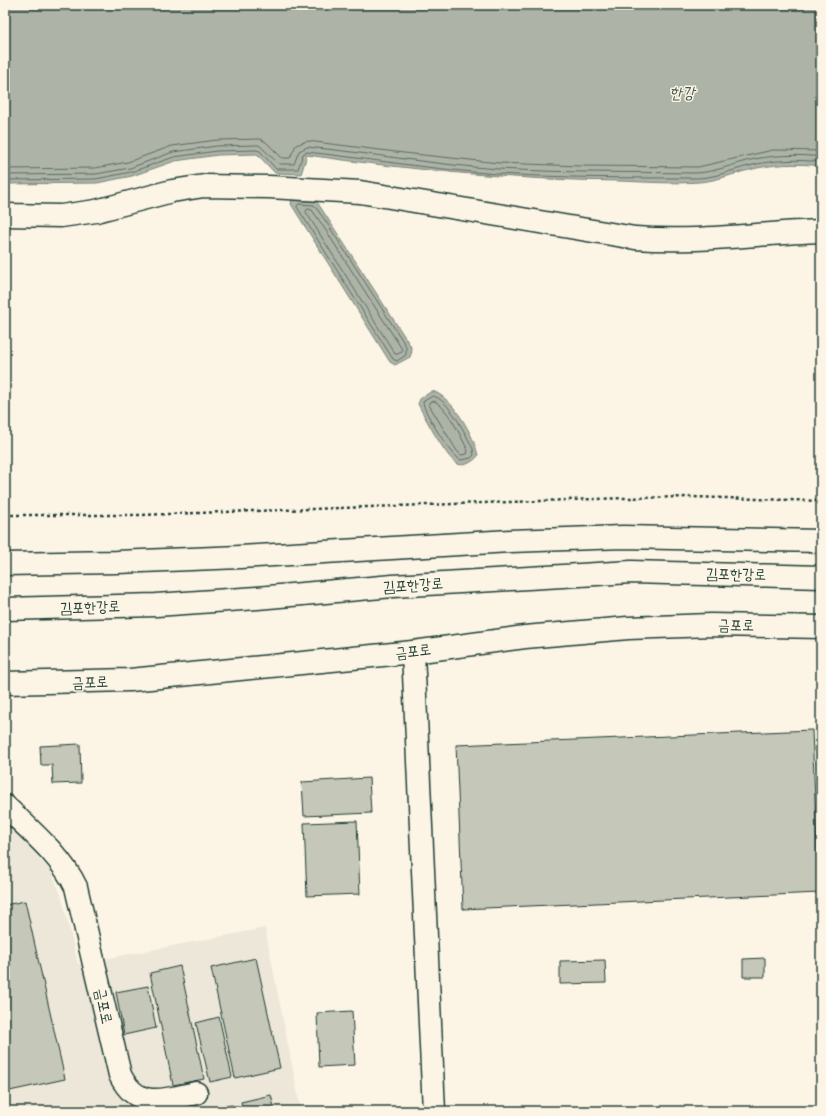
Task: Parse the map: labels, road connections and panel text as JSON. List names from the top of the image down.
{
  "streets": {
    "main road": ["김포한강로", "금포로"]
  },
  "water": ["한강"]
}
